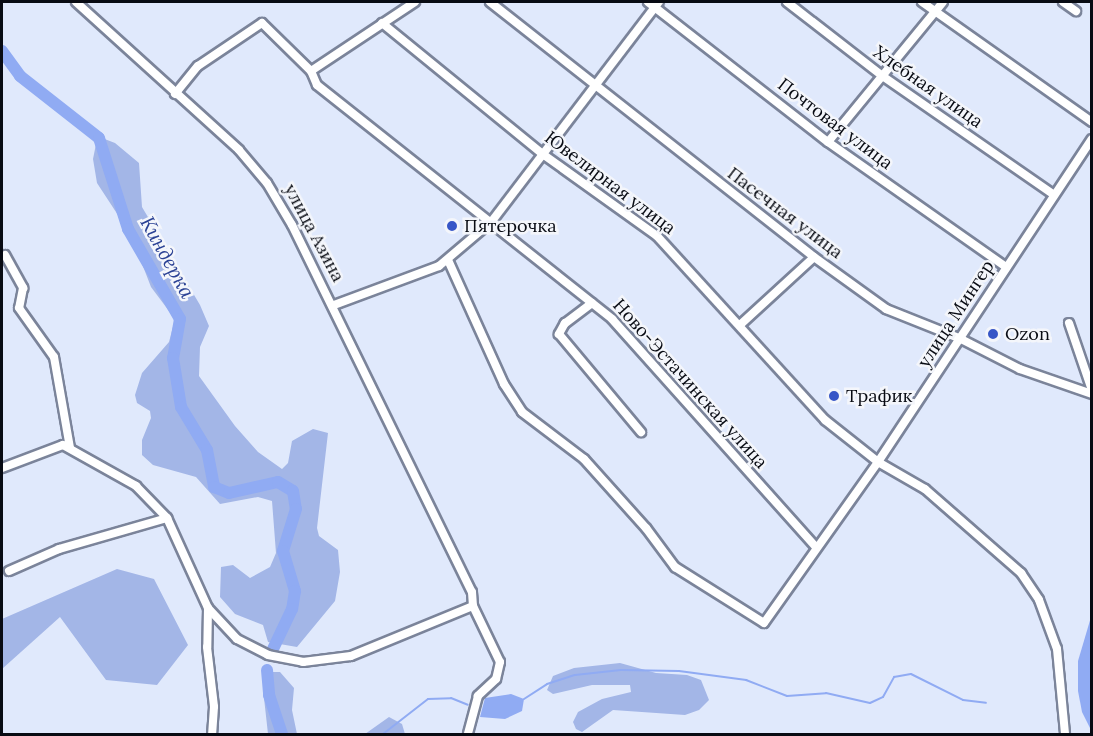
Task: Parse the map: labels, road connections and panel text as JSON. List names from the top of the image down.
{
  "streets": {
    "street": [
      "Хлебная улица",
      "Почтовая улица",
      "Ювелирная улица",
      "Пасечная улица",
      "улица Азина",
      "улица Мингер",
      "Ново-Эстачинская улица"
    ]
  },
  "crossings": [
    ["Хлебная улица", "улица Мингер"],
    ["Почтовая улица", "улица Мингер"],
    ["Ювелирная улица", "улица Мингер"],
    ["Пасечная улица", "улица Мингер"],
    ["улица Азина", "Ново-Эстачинская улица"],
    ["улица Мингер", "Ново-Эстачинская улица"]
  ],
  "water": ["Киндерка"],
  "places": ["Пятерочка", "Ozon", "Трафик"]
}
